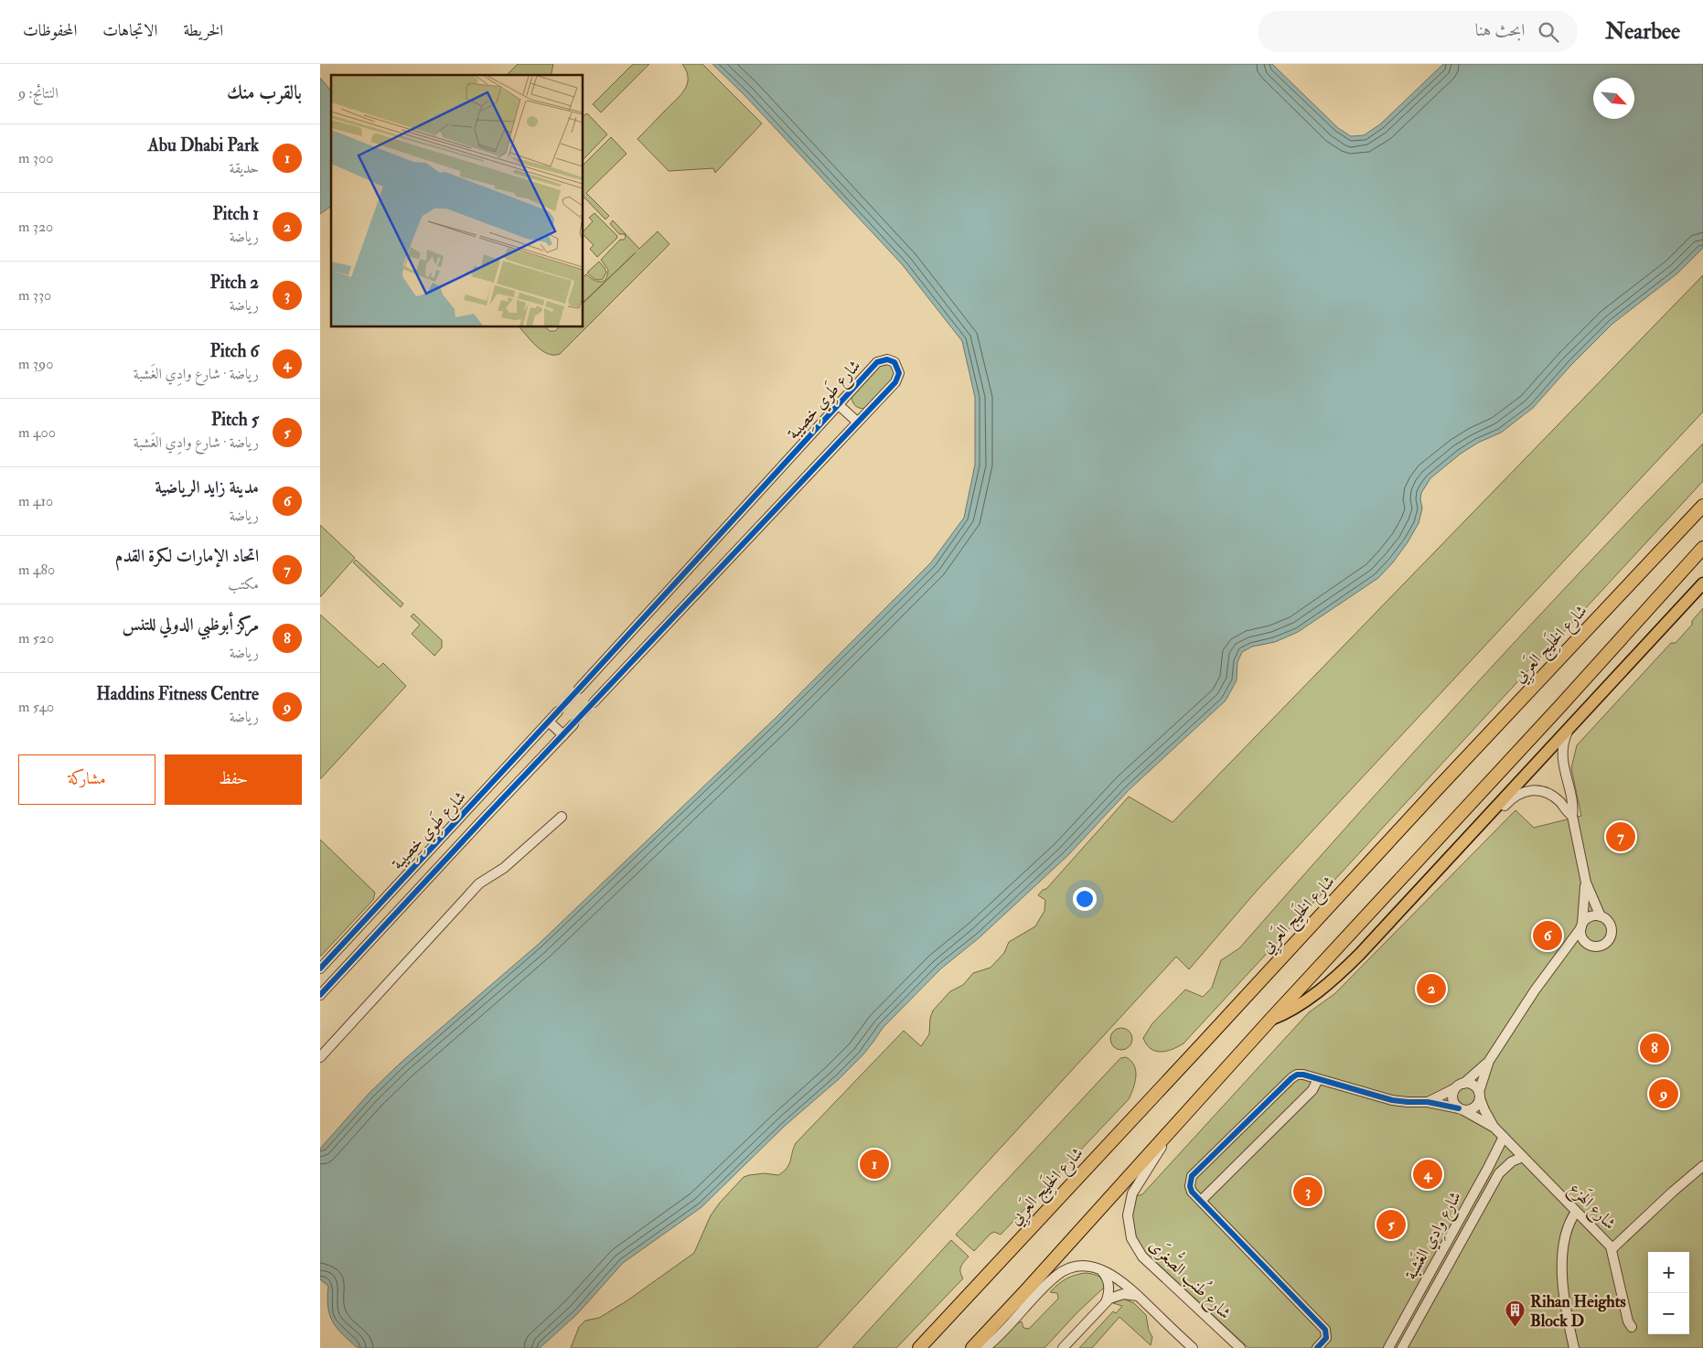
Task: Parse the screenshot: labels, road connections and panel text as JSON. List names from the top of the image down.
{
  "streets": {
    "highway": ["شارع الخَلِيج العَربِي"],
    "street": [
      "شارع طَوِي خِصِيبة",
      "شارع الهَزع",
      "شارع وادِي الغَشبة",
      "شارع طُنب الصُّغرَى"
    ]
  },
  "crossings": [
    ["شارع الهَزع", "شارع وادِي الغَشبة"]
  ],
  "places": {
    "building": ["Rihan Heights Block D"]
  },
  "north": "bottom right",
  "page": {
    "header": "Nearbee",
    "search": "ابحث هنا",
    "nav": ["الخريطة", "الاتجاهات", "المحفوظات"],
    "heading": ["بالقرب منك", "النتائج: 9"],
    "list": [
      {
        "mark": "1",
        "name": "Abu Dhabi Park",
        "note": "حديقة",
        "value": "300 m"
      },
      {
        "mark": "2",
        "name": "Pitch 1",
        "note": "رياضة",
        "value": "320 m"
      },
      {
        "mark": "3",
        "name": "Pitch 2",
        "note": "رياضة",
        "value": "330 m"
      },
      {
        "mark": "4",
        "name": "Pitch 6",
        "note": "رياضة · شارع وادِي الغَشبة",
        "value": "390 m"
      },
      {
        "mark": "5",
        "name": "Pitch 5",
        "note": "رياضة · شارع وادِي الغَشبة",
        "value": "400 m"
      },
      {
        "mark": "6",
        "name": "مدينة زايد الرياضية",
        "note": "رياضة",
        "value": "410 m"
      },
      {
        "mark": "7",
        "name": "اتحاد الإمارات لكرة القدم",
        "note": "مكتب",
        "value": "480 m"
      },
      {
        "mark": "8",
        "name": "مركز أبوظبي الدولي للتنس",
        "note": "رياضة",
        "value": "520 m"
      },
      {
        "mark": "9",
        "name": "Haddins Fitness Centre",
        "note": "رياضة",
        "value": "540 m"
      }
    ],
    "buttons": ["حفظ", "مشاركة"],
    "pins": [
      "7",
      "6",
      "2",
      "8",
      "9",
      "1",
      "4",
      "3",
      "5"
    ],
    "map_buttons": ["+", "−"]
  }
}
